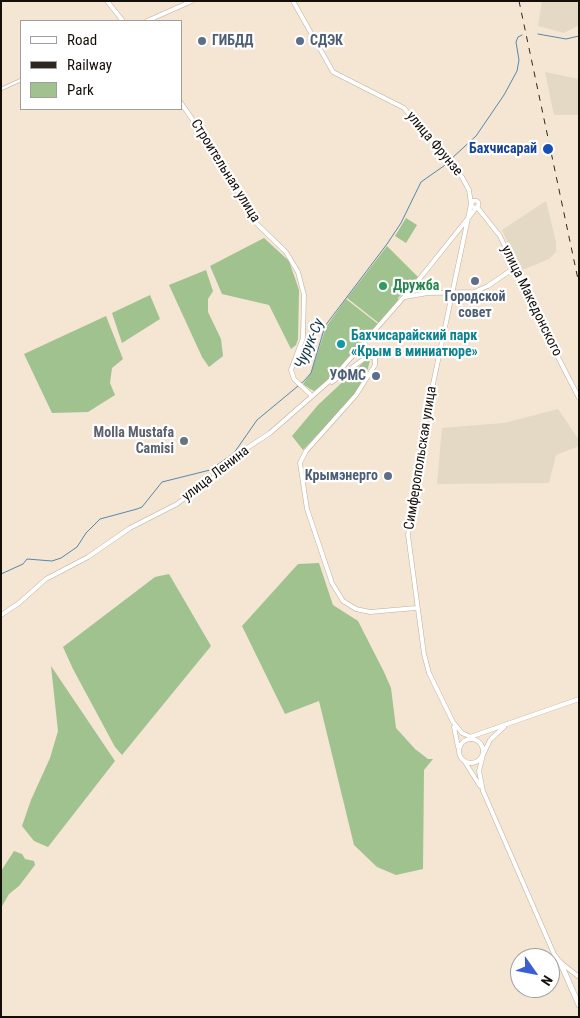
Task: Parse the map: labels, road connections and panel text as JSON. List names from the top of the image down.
{
  "streets": {
    "main road": [
      "улица Фрунзе",
      "Строительная улица",
      "улица Македонского",
      "Симферопольская улица",
      "улица Ленина"
    ]
  },
  "crossings": [
    ["улица Фрунзе", "Симферопольская улица"],
    ["улица Фрунзе", "улица Ленина"],
    ["Строительная улица", "улица Ленина"],
    ["улица Македонского", "улица Ленина"],
    ["Симферопольская улица", "улица Ленина"]
  ],
  "water": ["Чурук-Су"],
  "places": [
    "ГИБДД",
    "СДЭК",
    "Бахчисарай",
    "Городской совет",
    "Дружба",
    "Бахчисарайский парк «Крым в миниатюре»",
    "УФМС",
    "Molla Mustafa Camisi",
    "Крымэнерго"
  ],
  "legend": ["Road", "Railway", "Park"],
  "north": "bottom right"
}
